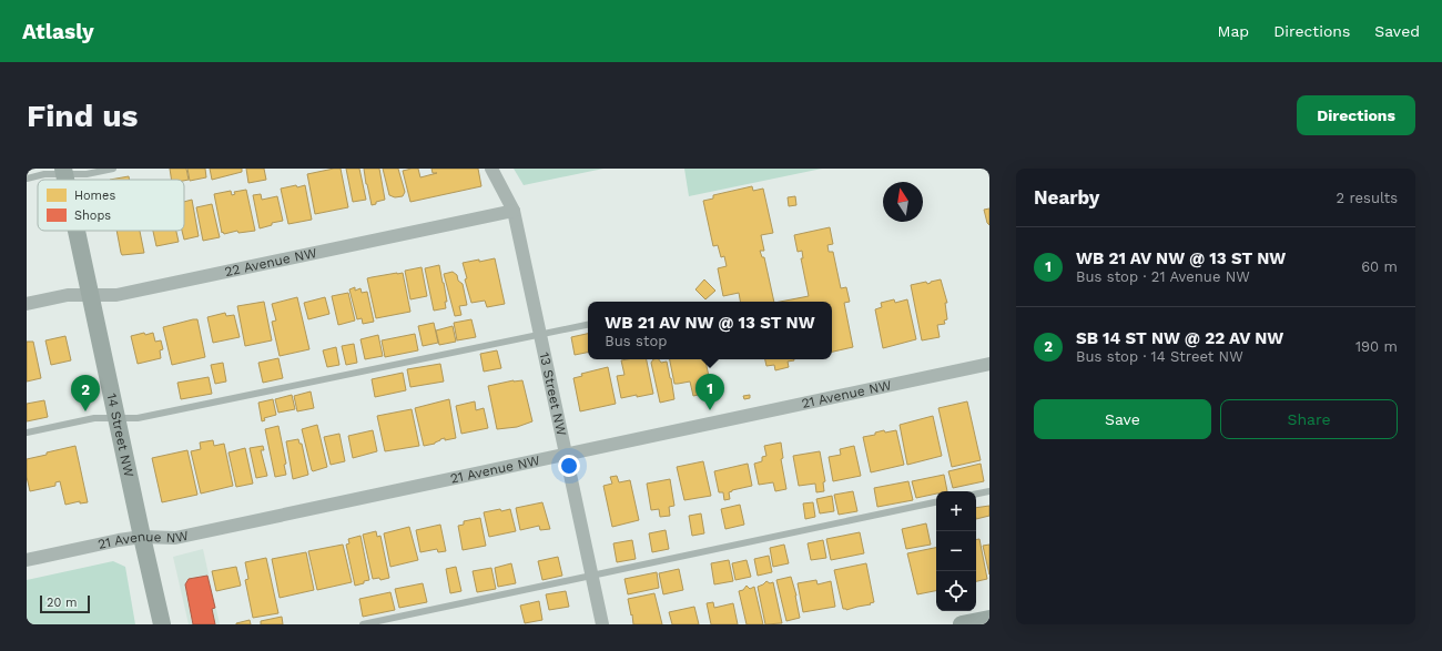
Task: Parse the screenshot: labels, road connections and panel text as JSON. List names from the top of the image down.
{
  "streets": {
    "main road": ["14 Street NW"],
    "street": ["22 Avenue NW", "13 Street NW", "21 Avenue NW"]
  },
  "crossings": [
    ["22 Avenue NW", "13 Street NW"],
    ["22 Avenue NW", "14 Street NW"],
    ["13 Street NW", "21 Avenue NW"],
    ["21 Avenue NW", "14 Street NW"]
  ],
  "legend": ["Homes", "Shops"],
  "scale_bar": "20 m",
  "north": "top",
  "page": {
    "header": "Atlasly",
    "nav": ["Map", "Directions", "Saved"],
    "buttons": [
      "Directions",
      ["Save", "Share"]
    ],
    "title": "Find us",
    "heading": ["Nearby", "2 results"],
    "list": [
      {
        "mark": "1",
        "name": "WB 21 AV NW @ 13 ST NW",
        "note": "Bus stop · 21 Avenue NW",
        "value": "60 m"
      },
      {
        "mark": "2",
        "name": "SB 14 ST NW @ 22 AV NW",
        "note": "Bus stop · 14 Street NW",
        "value": "190 m"
      }
    ],
    "popup": ["WB 21 AV NW @ 13 ST NW", "Bus stop"],
    "pins": ["1", "2"],
    "map_buttons": ["+", "−"],
    "scale": "20 m"
  }
}
